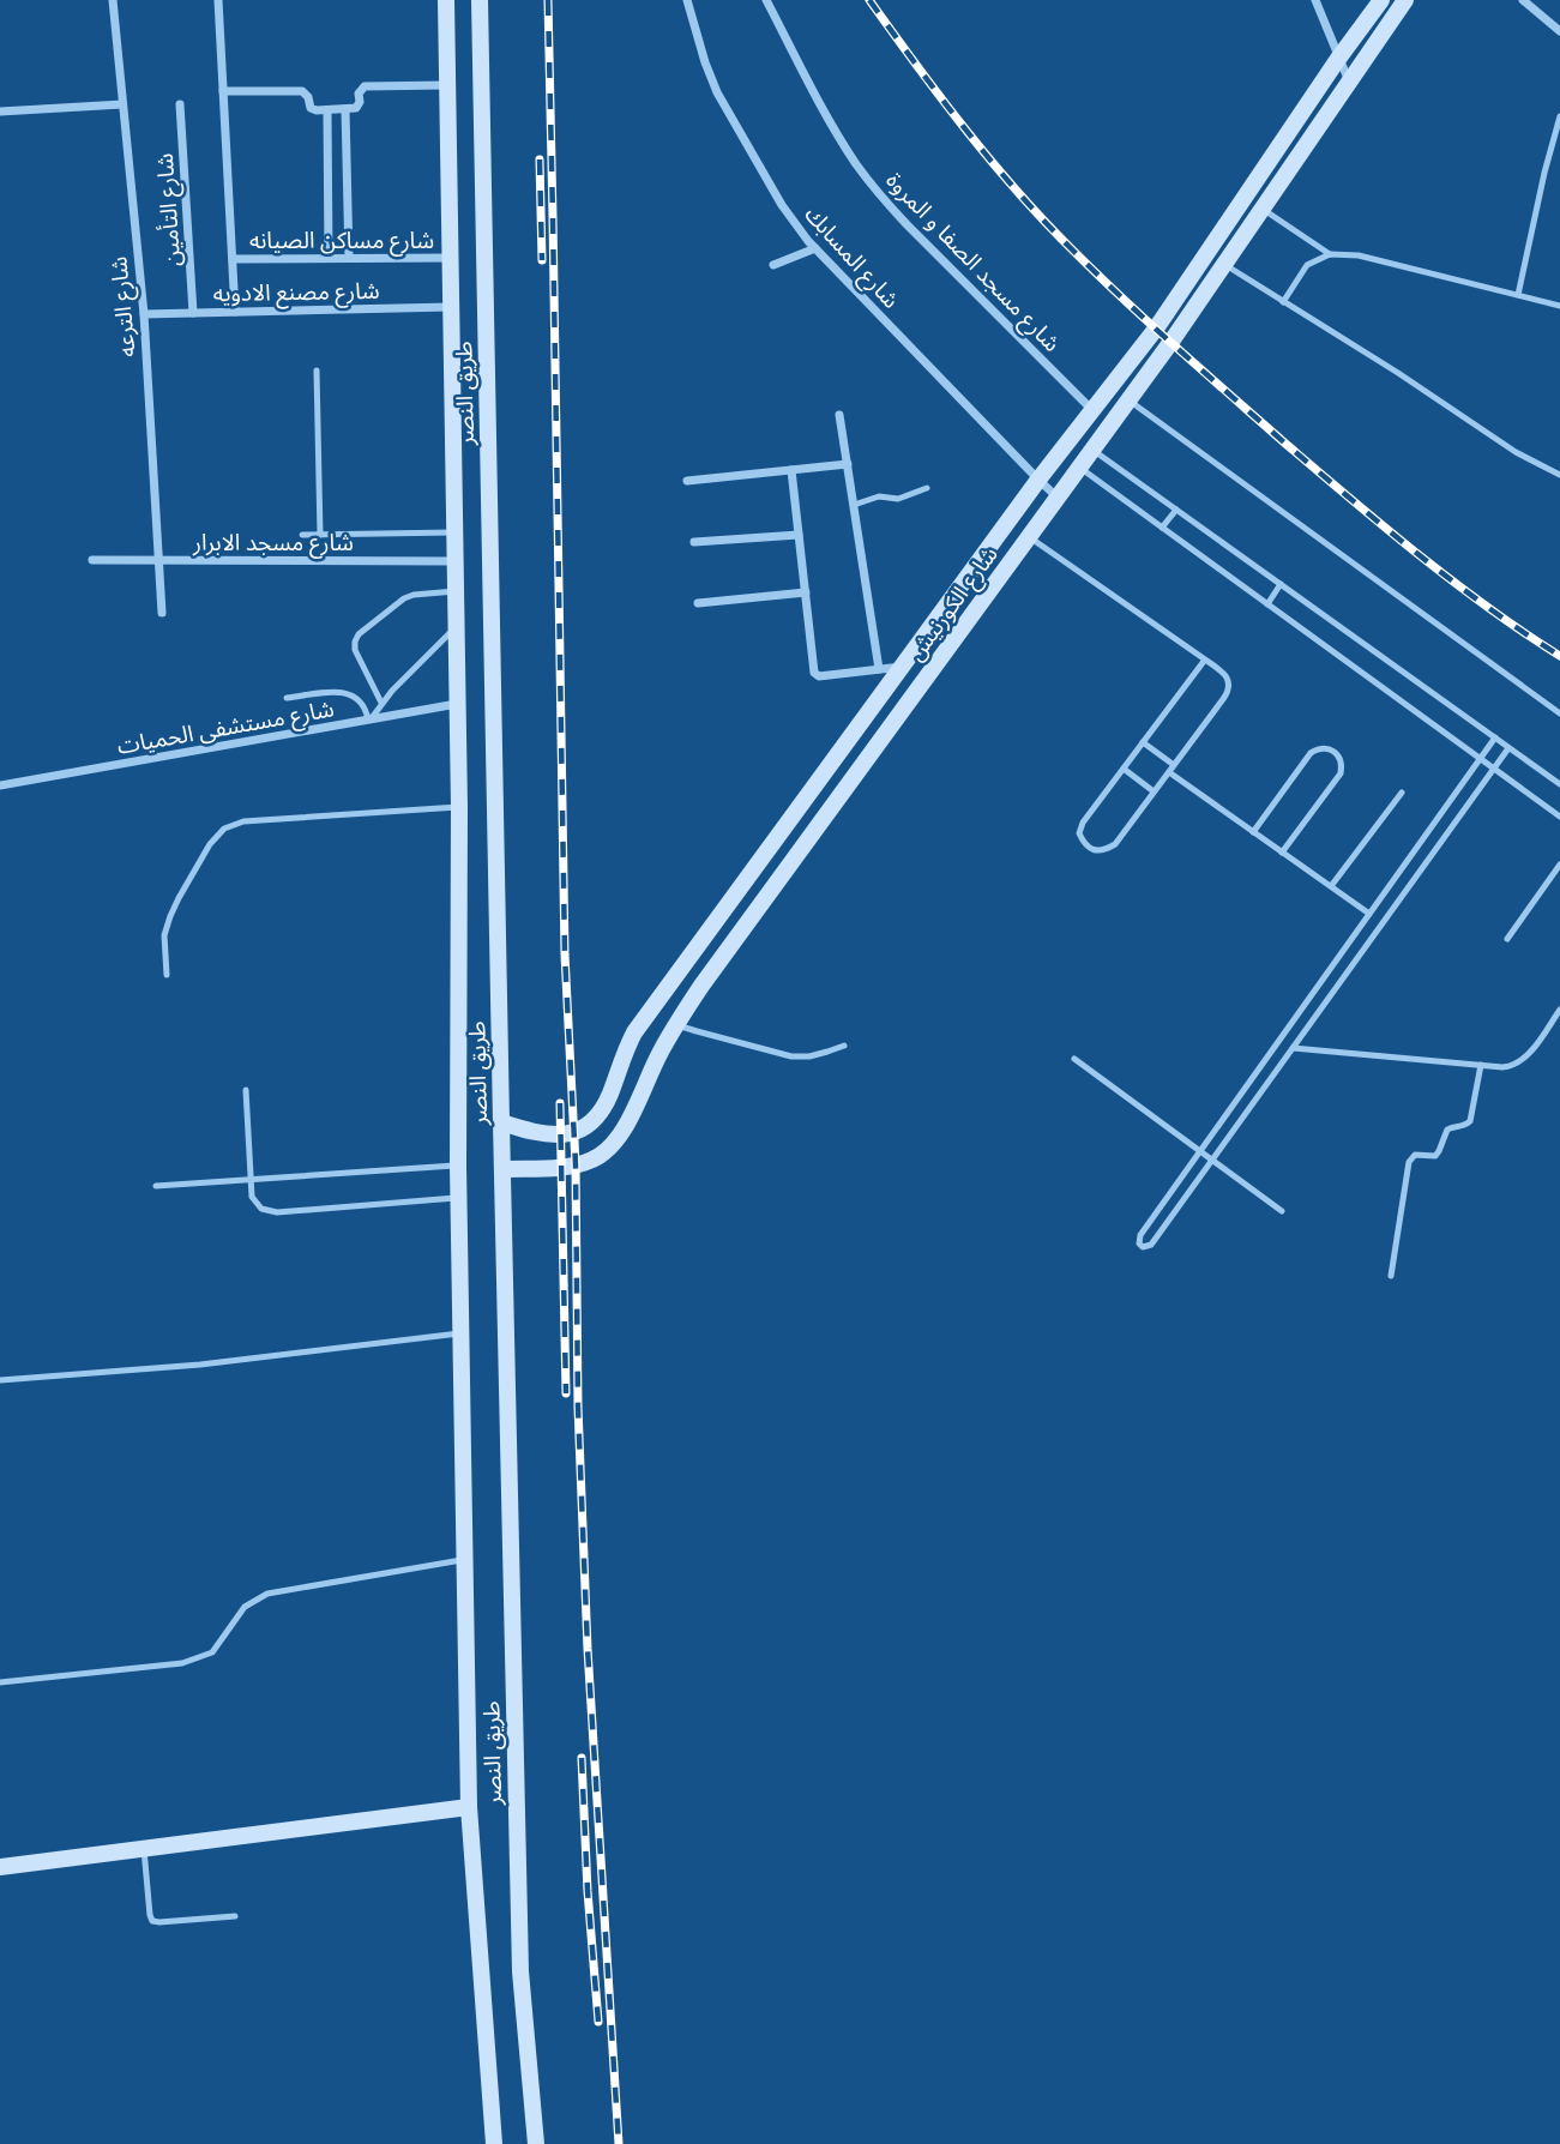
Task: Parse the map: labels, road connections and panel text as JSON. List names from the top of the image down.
{
  "streets": {
    "main road": ["طريق النصر", "شارع الكورنيش"],
    "street": [
      "شارع التأمين",
      "شارع مساكن الصيانه",
      "شارع المسابك",
      "شارع مسجد الصفا و المروة",
      "شارع مصنع الادويه",
      "شارع الترعه",
      "شارع مسجد الابرار",
      "شارع مستشفى الحميات"
    ]
  },
  "crossings": [
    ["شارع التأمين", "شارع مصنع الادويه"],
    ["شارع مساكن الصيانه", "طريق النصر"],
    ["شارع المسابك", "شارع الكورنيش"],
    ["شارع مسجد الصفا و المروة", "شارع الكورنيش"],
    ["شارع مصنع الادويه", "شارع الترعه"],
    ["شارع مصنع الادويه", "طريق النصر"],
    ["شارع الترعه", "شارع مسجد الابرار"],
    ["طريق النصر", "شارع مسجد الابرار"],
    ["طريق النصر", "شارع الكورنيش"],
    ["طريق النصر", "شارع مستشفى الحميات"]
  ]
}
